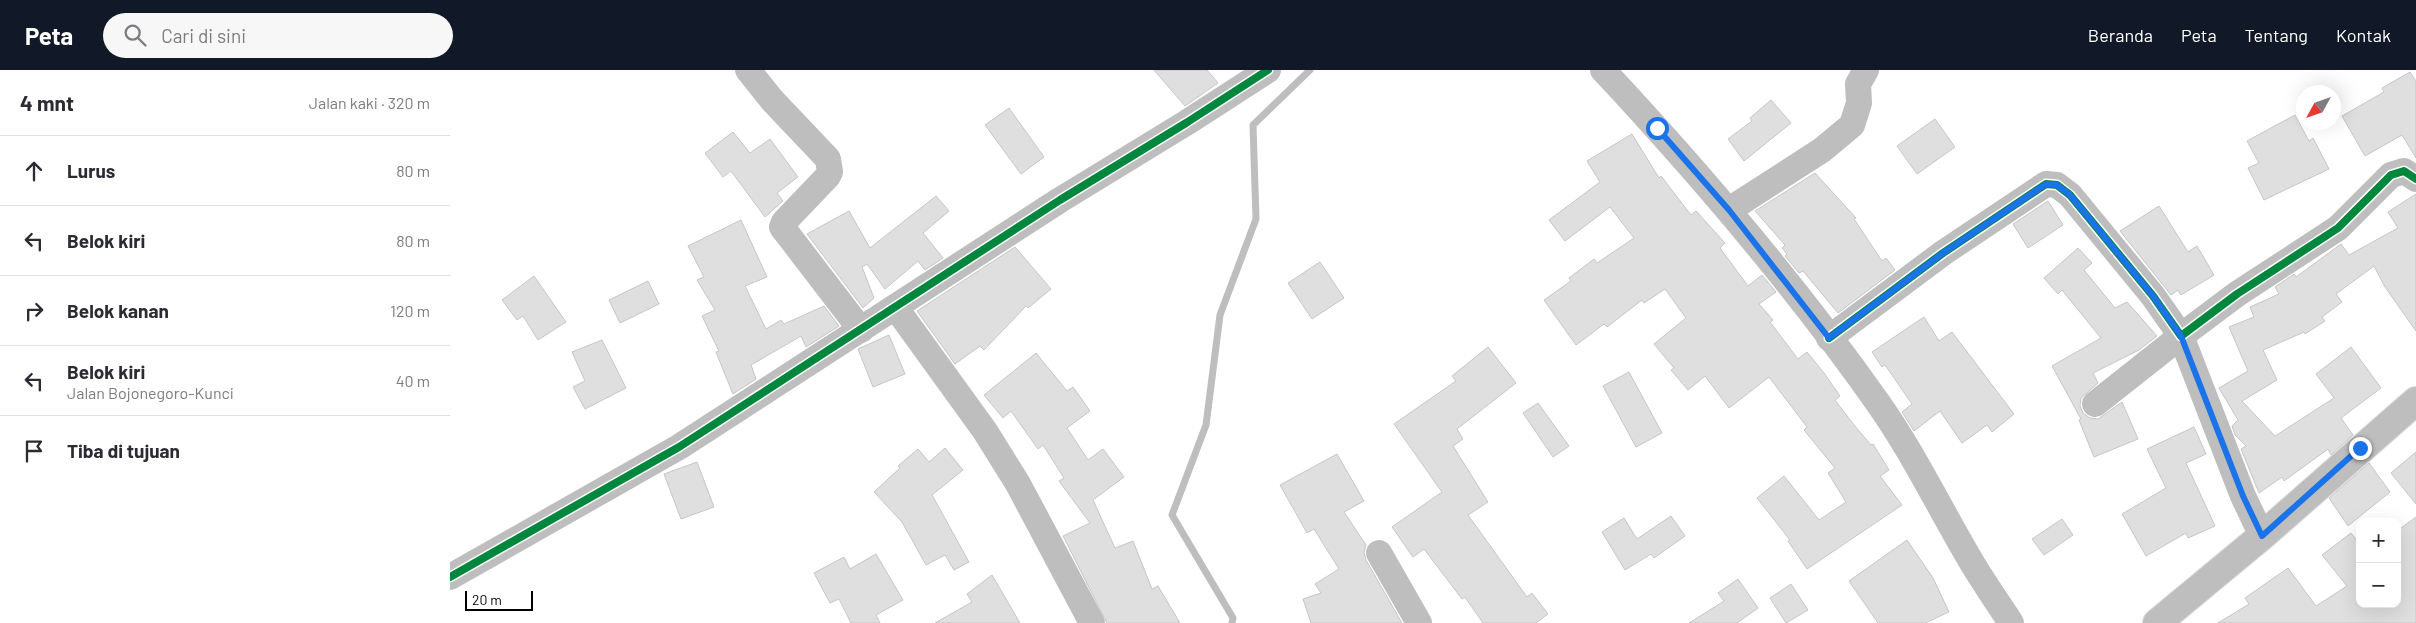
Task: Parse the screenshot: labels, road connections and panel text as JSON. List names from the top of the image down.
{
  "scale_bar": "20 m",
  "north": "bottom left",
  "page": {
    "header": "Peta",
    "search": "Cari di sini",
    "nav": [
      "Beranda",
      "Peta",
      "Tentang",
      "Kontak"
    ],
    "heading": ["4 mnt", "Jalan kaki · 320 m"],
    "list": [
      ["Lurus", "80 m"],
      ["Belok kiri", "80 m"],
      ["Belok kanan", "120 m"],
      ["Belok kiri", "Jalan Bojonegoro-Kunci", "40 m"],
      "Tiba di tujuan"
    ],
    "map_buttons": ["+", "−"],
    "scale": "20 m"
  }
}
